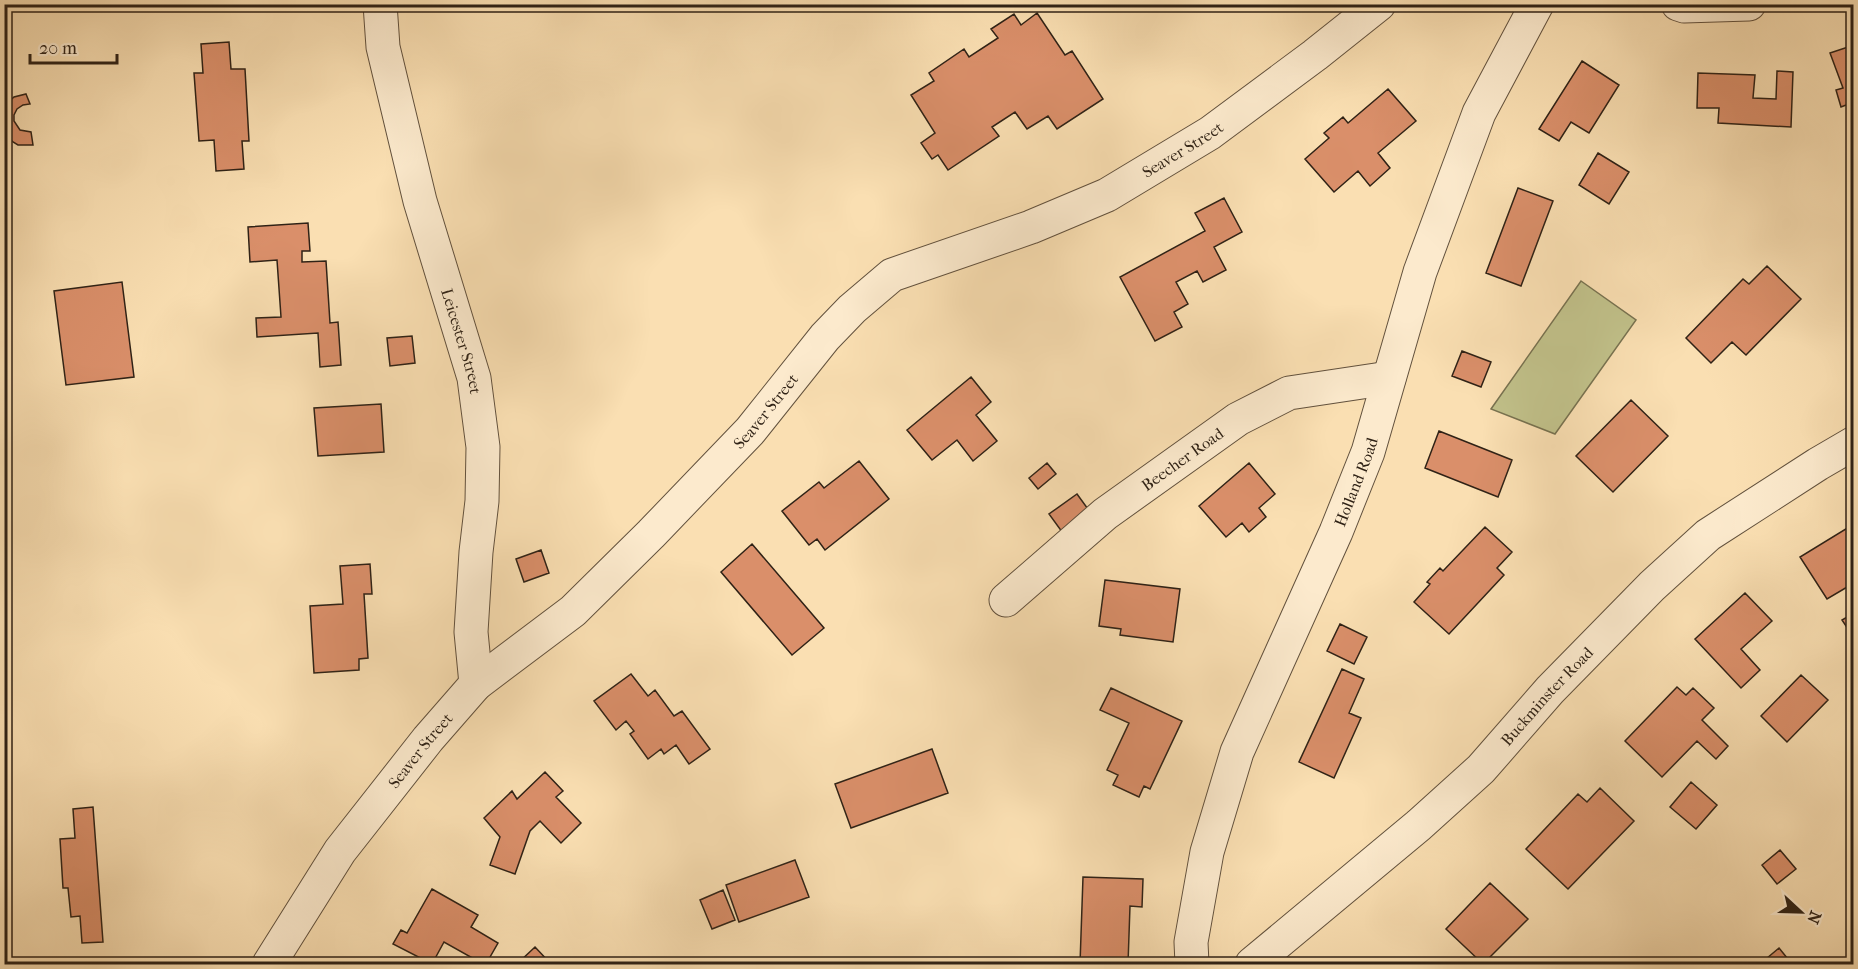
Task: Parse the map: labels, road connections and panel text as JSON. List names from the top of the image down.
{
  "streets": {
    "street": [
      "Seaver Street",
      "Leicester Street",
      "Beecher Road",
      "Holland Road",
      "Buckminster Road"
    ]
  },
  "crossings": [
    ["Seaver Street", "Leicester Street"],
    ["Beecher Road", "Holland Road"]
  ],
  "scale_bar": "20 m",
  "north": "right"
}
